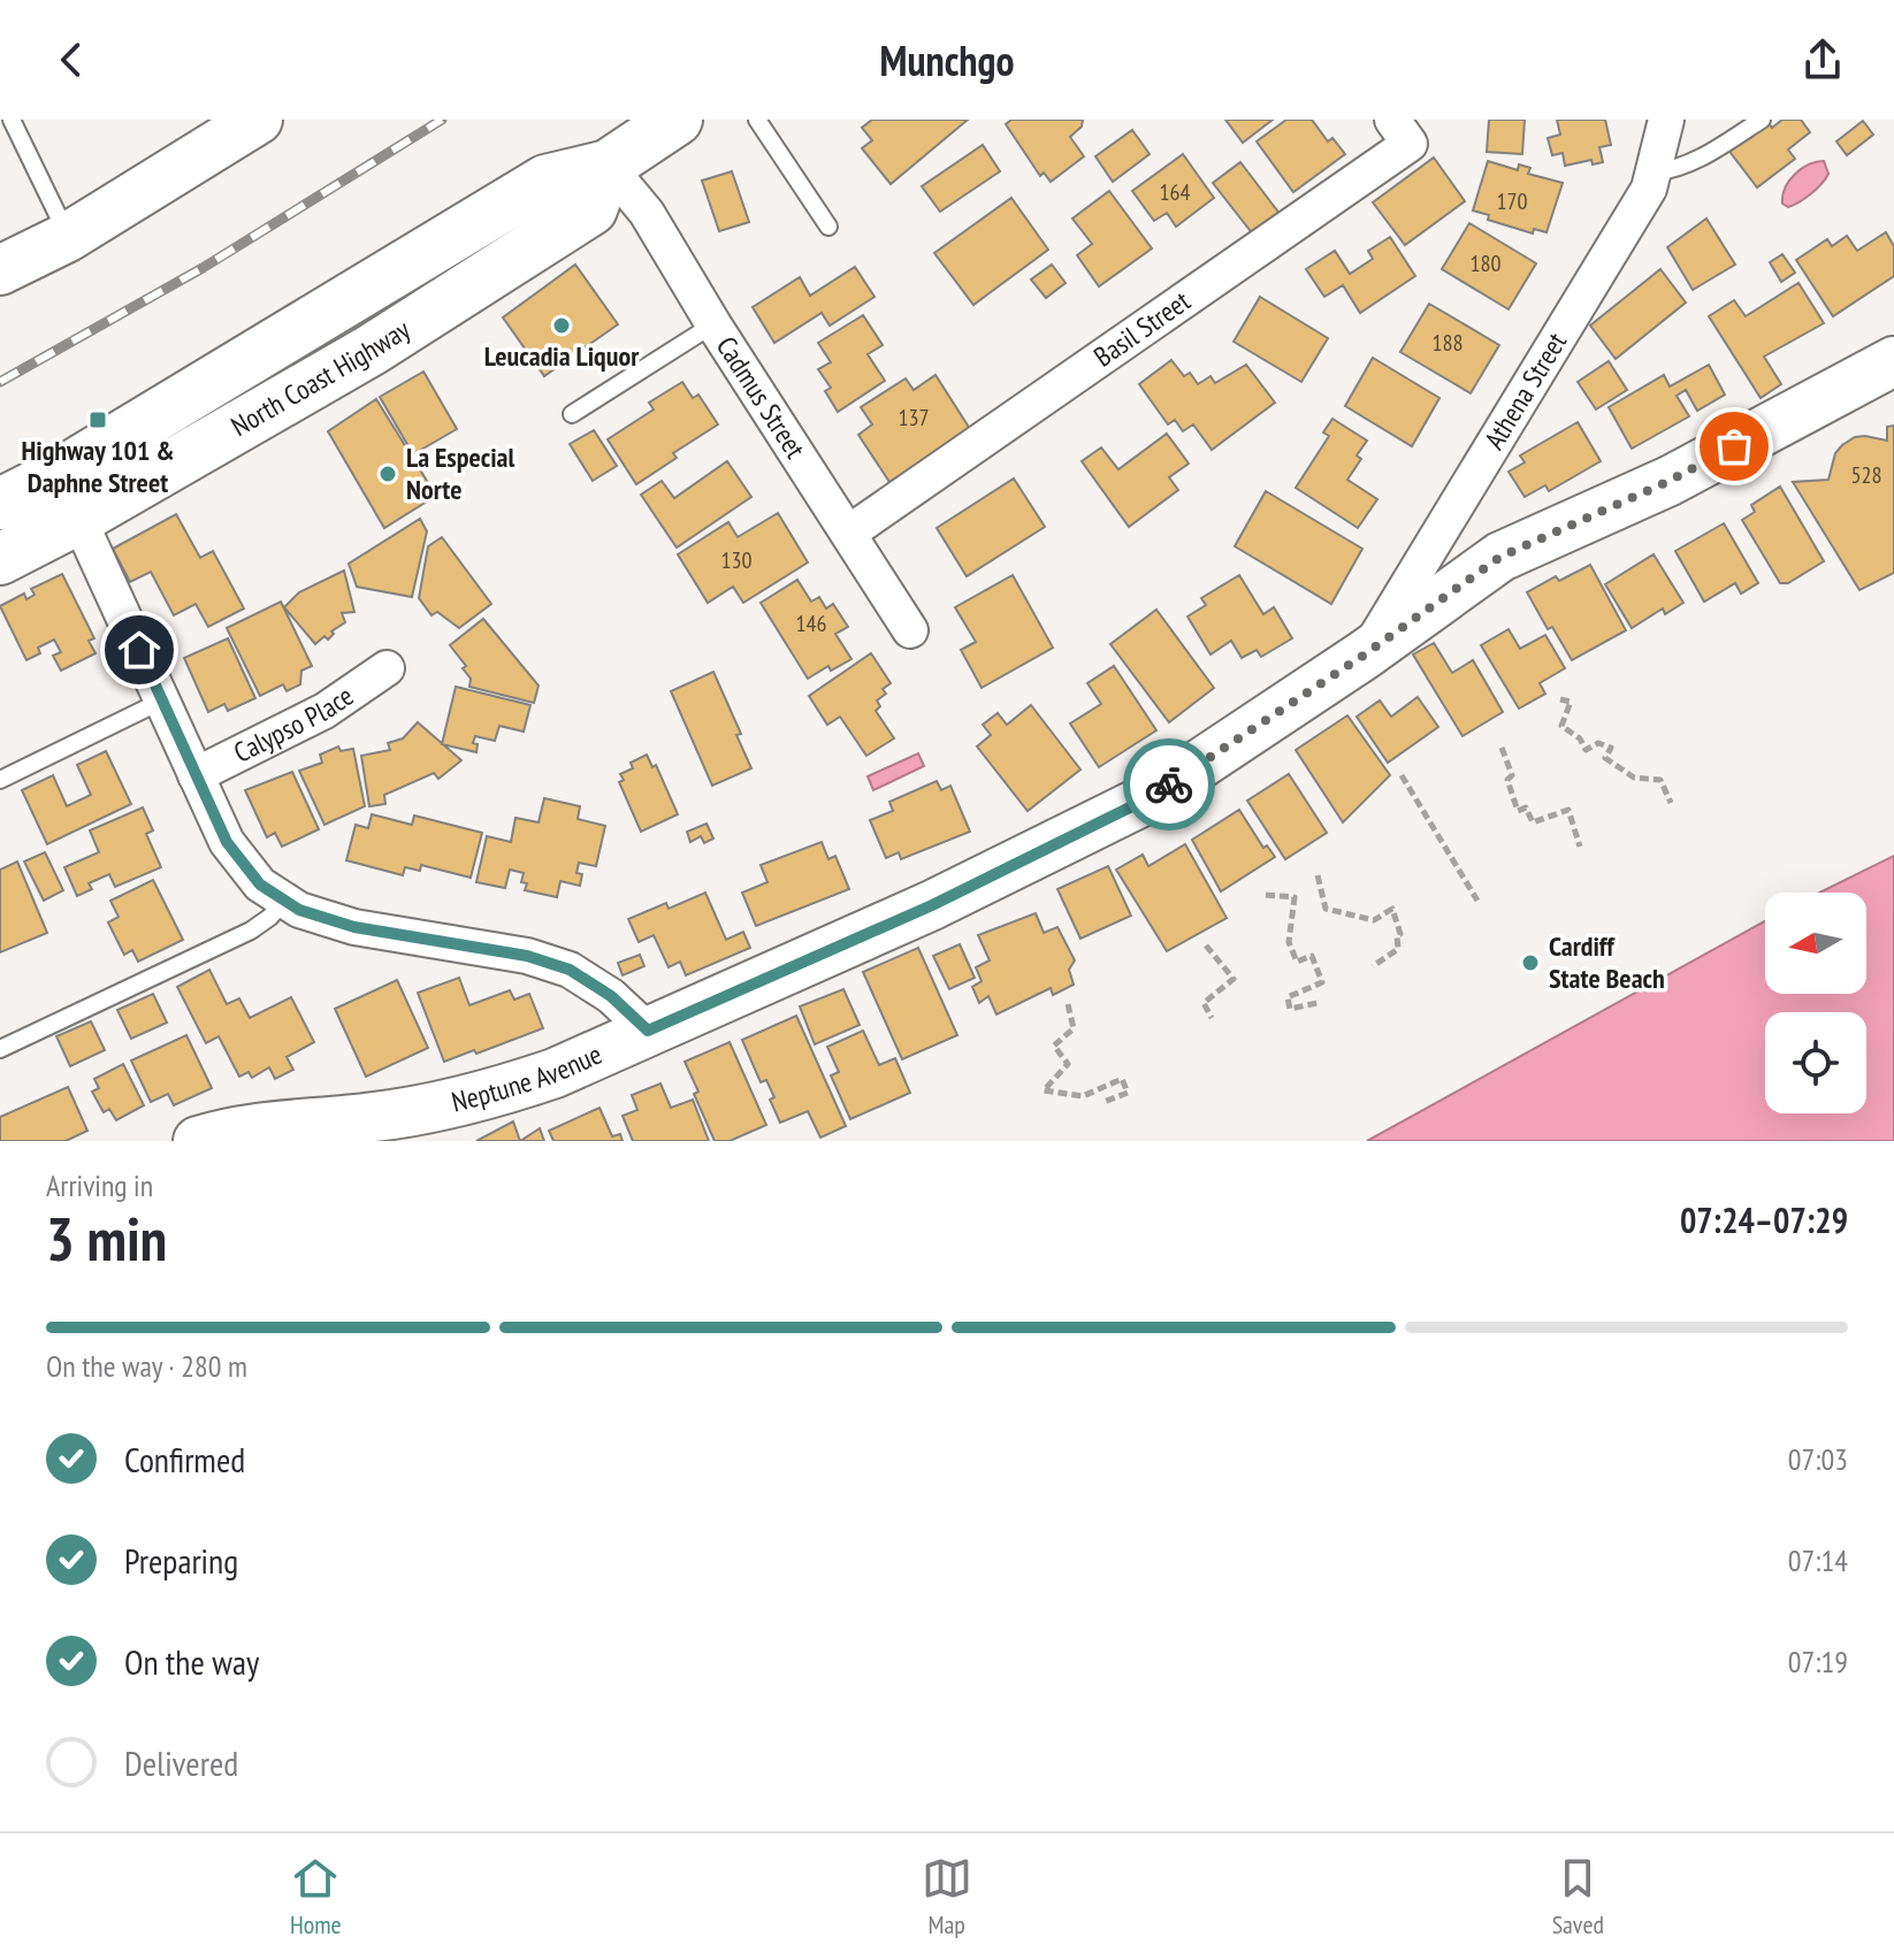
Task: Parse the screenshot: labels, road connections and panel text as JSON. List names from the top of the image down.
{
  "streets": {
    "main road": ["North Coast Highway"],
    "street": [
      "Basil Street",
      "Athena Street",
      "Cadmus Street",
      "Calypso Place",
      "Neptune Avenue"
    ]
  },
  "crossings": [
    ["Basil Street", "Cadmus Street"],
    ["North Coast Highway", "Cadmus Street"],
    ["Athena Street", "Neptune Avenue"]
  ],
  "places": {
    "other": ["Leucadia Liquor", "La Especial Norte", "Cardiff State Beach"],
    "transit": ["Highway 101 & Daphne Street"]
  },
  "house_numbers": [
    "164",
    "170",
    "180",
    "188",
    "137",
    "528",
    "130",
    "146"
  ],
  "north": "left",
  "page": {
    "header": "Munchgo",
    "heading": ["3 min", "Arriving in", "07:24–07:29"],
    "bar": "On the way · 280 m",
    "list": [
      ["Confirmed", "07:03"],
      ["Preparing", "07:14"],
      ["On the way", "07:19"],
      "Delivered"
    ],
    "tabs": ["Home", "Map", "Saved"]
  }
}
